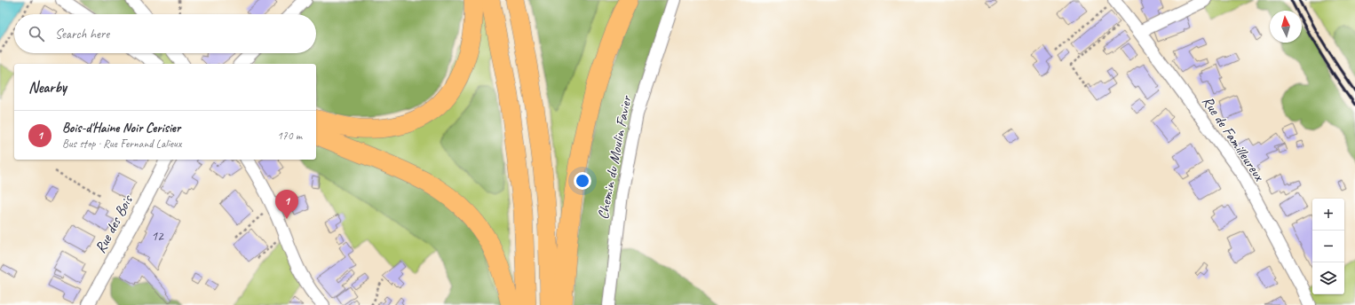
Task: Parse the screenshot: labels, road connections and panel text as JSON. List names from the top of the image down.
{
  "streets": {
    "street": ["Rue de Familleureux", "Chemin du Moulin Favier", "Rue des Bois"]
  },
  "house_numbers": ["12"],
  "north": "top",
  "page": {
    "search": "Search here",
    "heading": "Nearby",
    "list": [
      {
        "mark": "1",
        "name": "Bois-d'Haine Noir Cerisier",
        "note": "Bus stop · Rue Fernand Lalieux",
        "value": "170 m"
      }
    ],
    "pins": "1",
    "map_buttons": ["+", "−"]
  }
}
